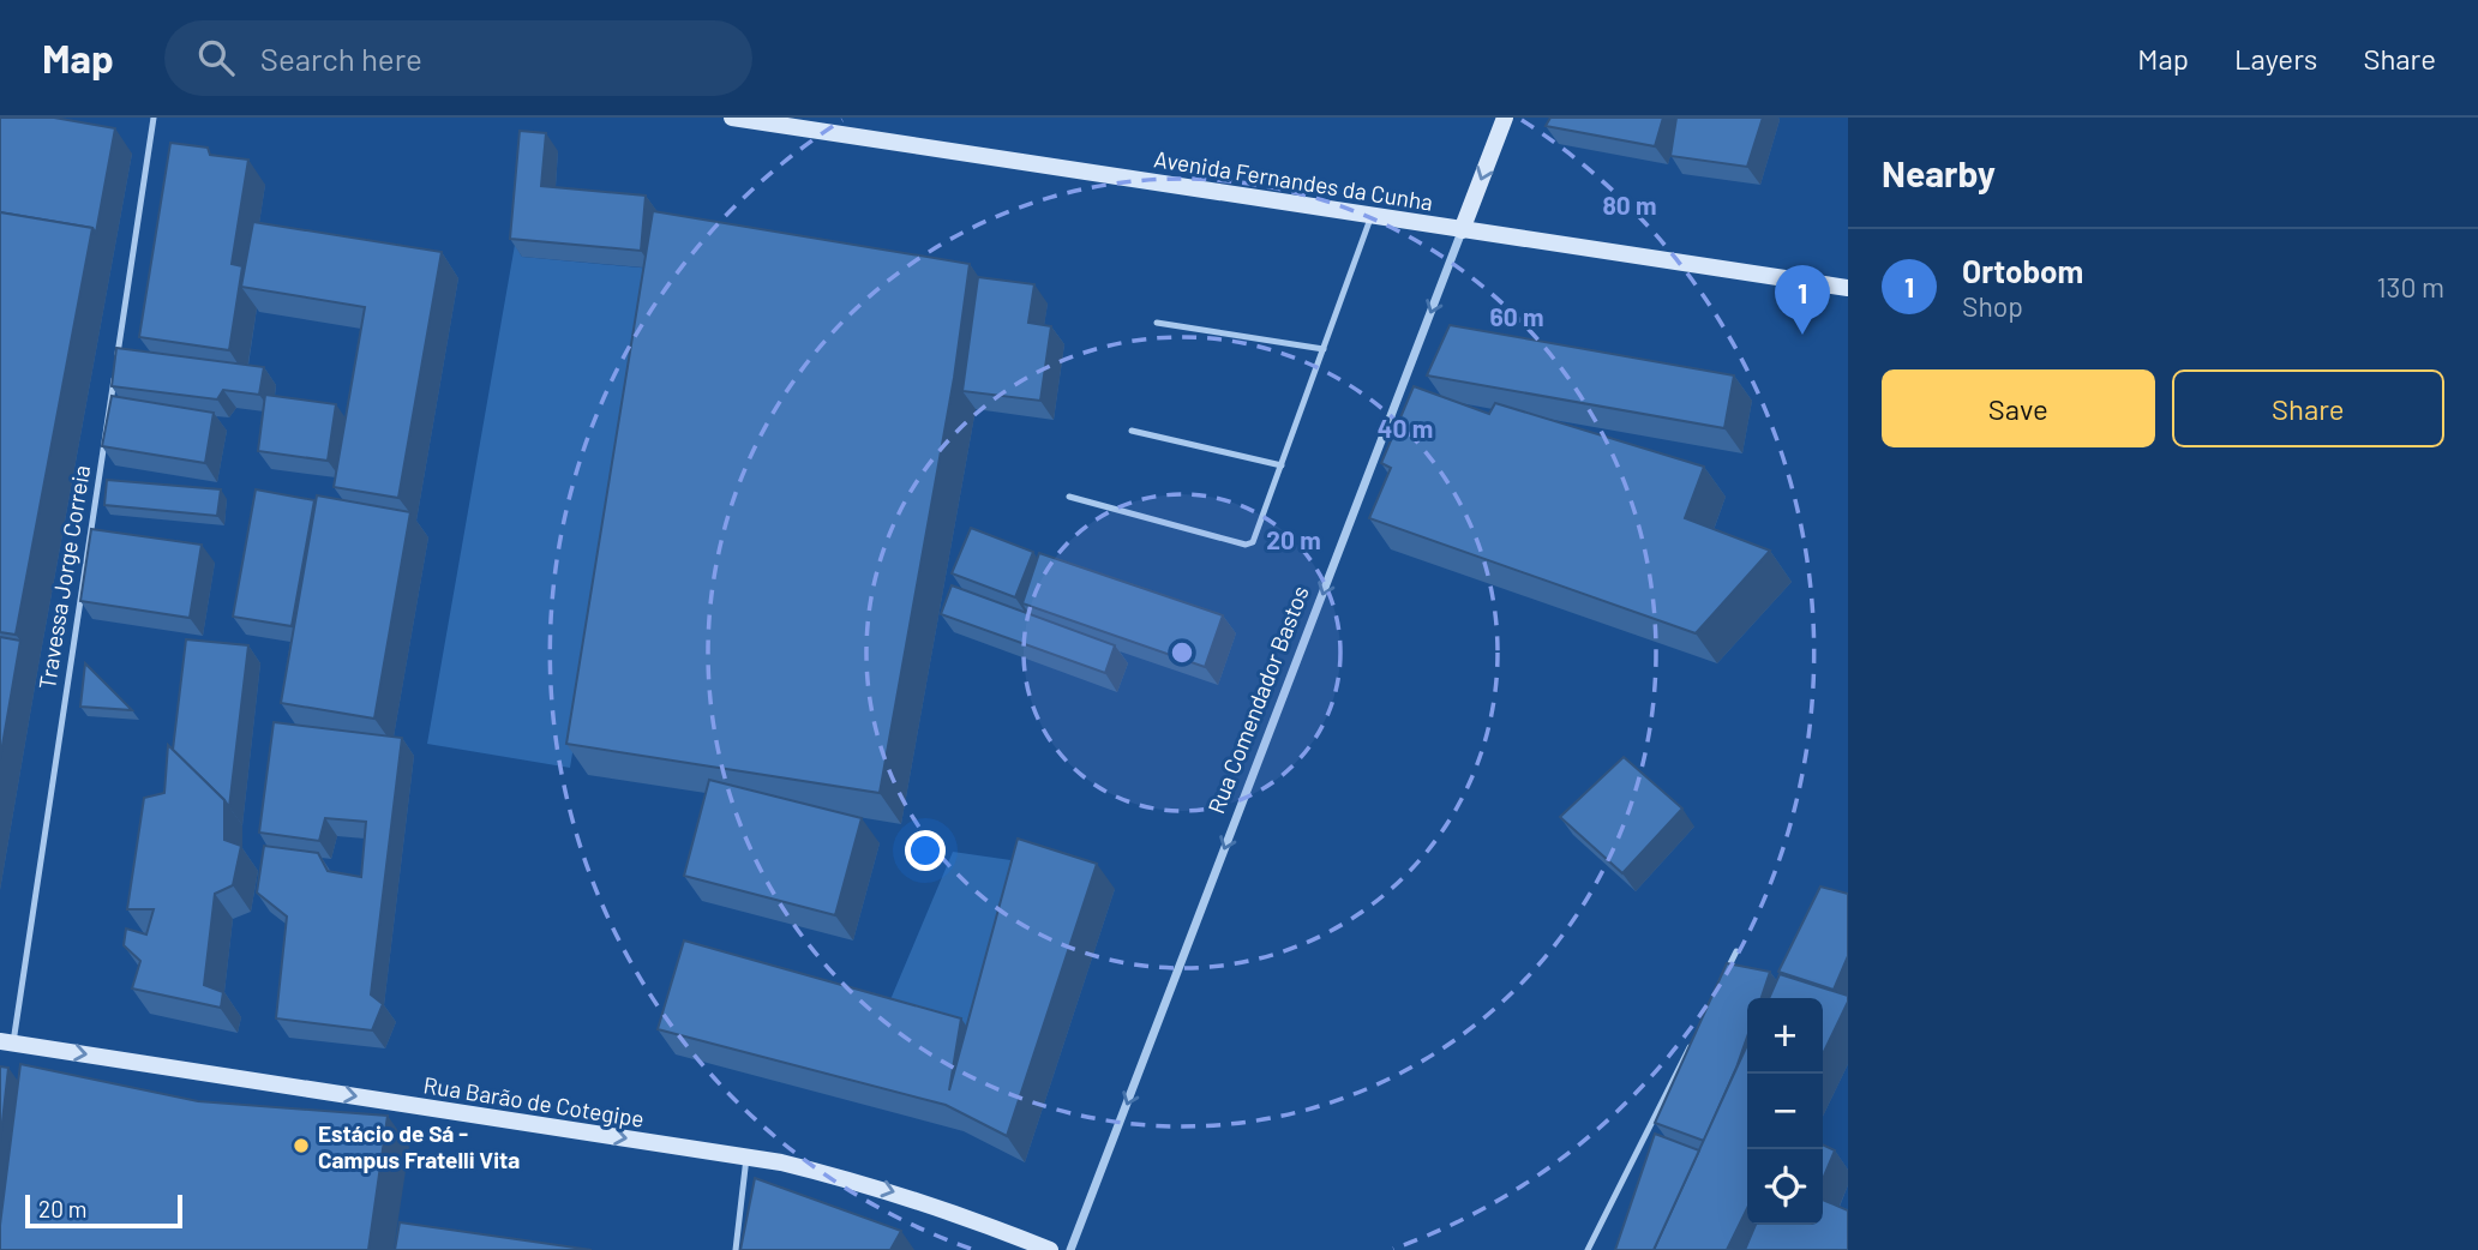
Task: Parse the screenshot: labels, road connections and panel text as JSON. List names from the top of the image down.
{
  "streets": {
    "street": ["Avenida Fernandes da Cunha", "Rua Comendador Bastos", "Rua Barão de Cotegipe"],
    "lane": ["Travessa Jorge Correia"]
  },
  "crossings": [
    ["Avenida Fernandes da Cunha", "Rua Comendador Bastos"],
    ["Travessa Jorge Correia", "Rua Barão de Cotegipe"]
  ],
  "one_way": ["Rua Comendador Bastos", "Rua Barão de Cotegipe"],
  "places": ["Estácio de Sá - Campus Fratelli Vita"],
  "scale_bar": "20 m",
  "page": {
    "header": "Map",
    "search": "Search here",
    "nav": ["Map", "Layers", "Share"],
    "heading": "Nearby",
    "list": [
      {
        "mark": "1",
        "name": "Ortobom",
        "note": "Shop",
        "value": "130 m"
      }
    ],
    "pins": "1",
    "buttons": ["Save", "Share"],
    "map_buttons": ["+", "−"],
    "scale": "20 m"
  },
  "rings": [
    "80 m",
    "60 m",
    "40 m",
    "20 m"
  ]
}
